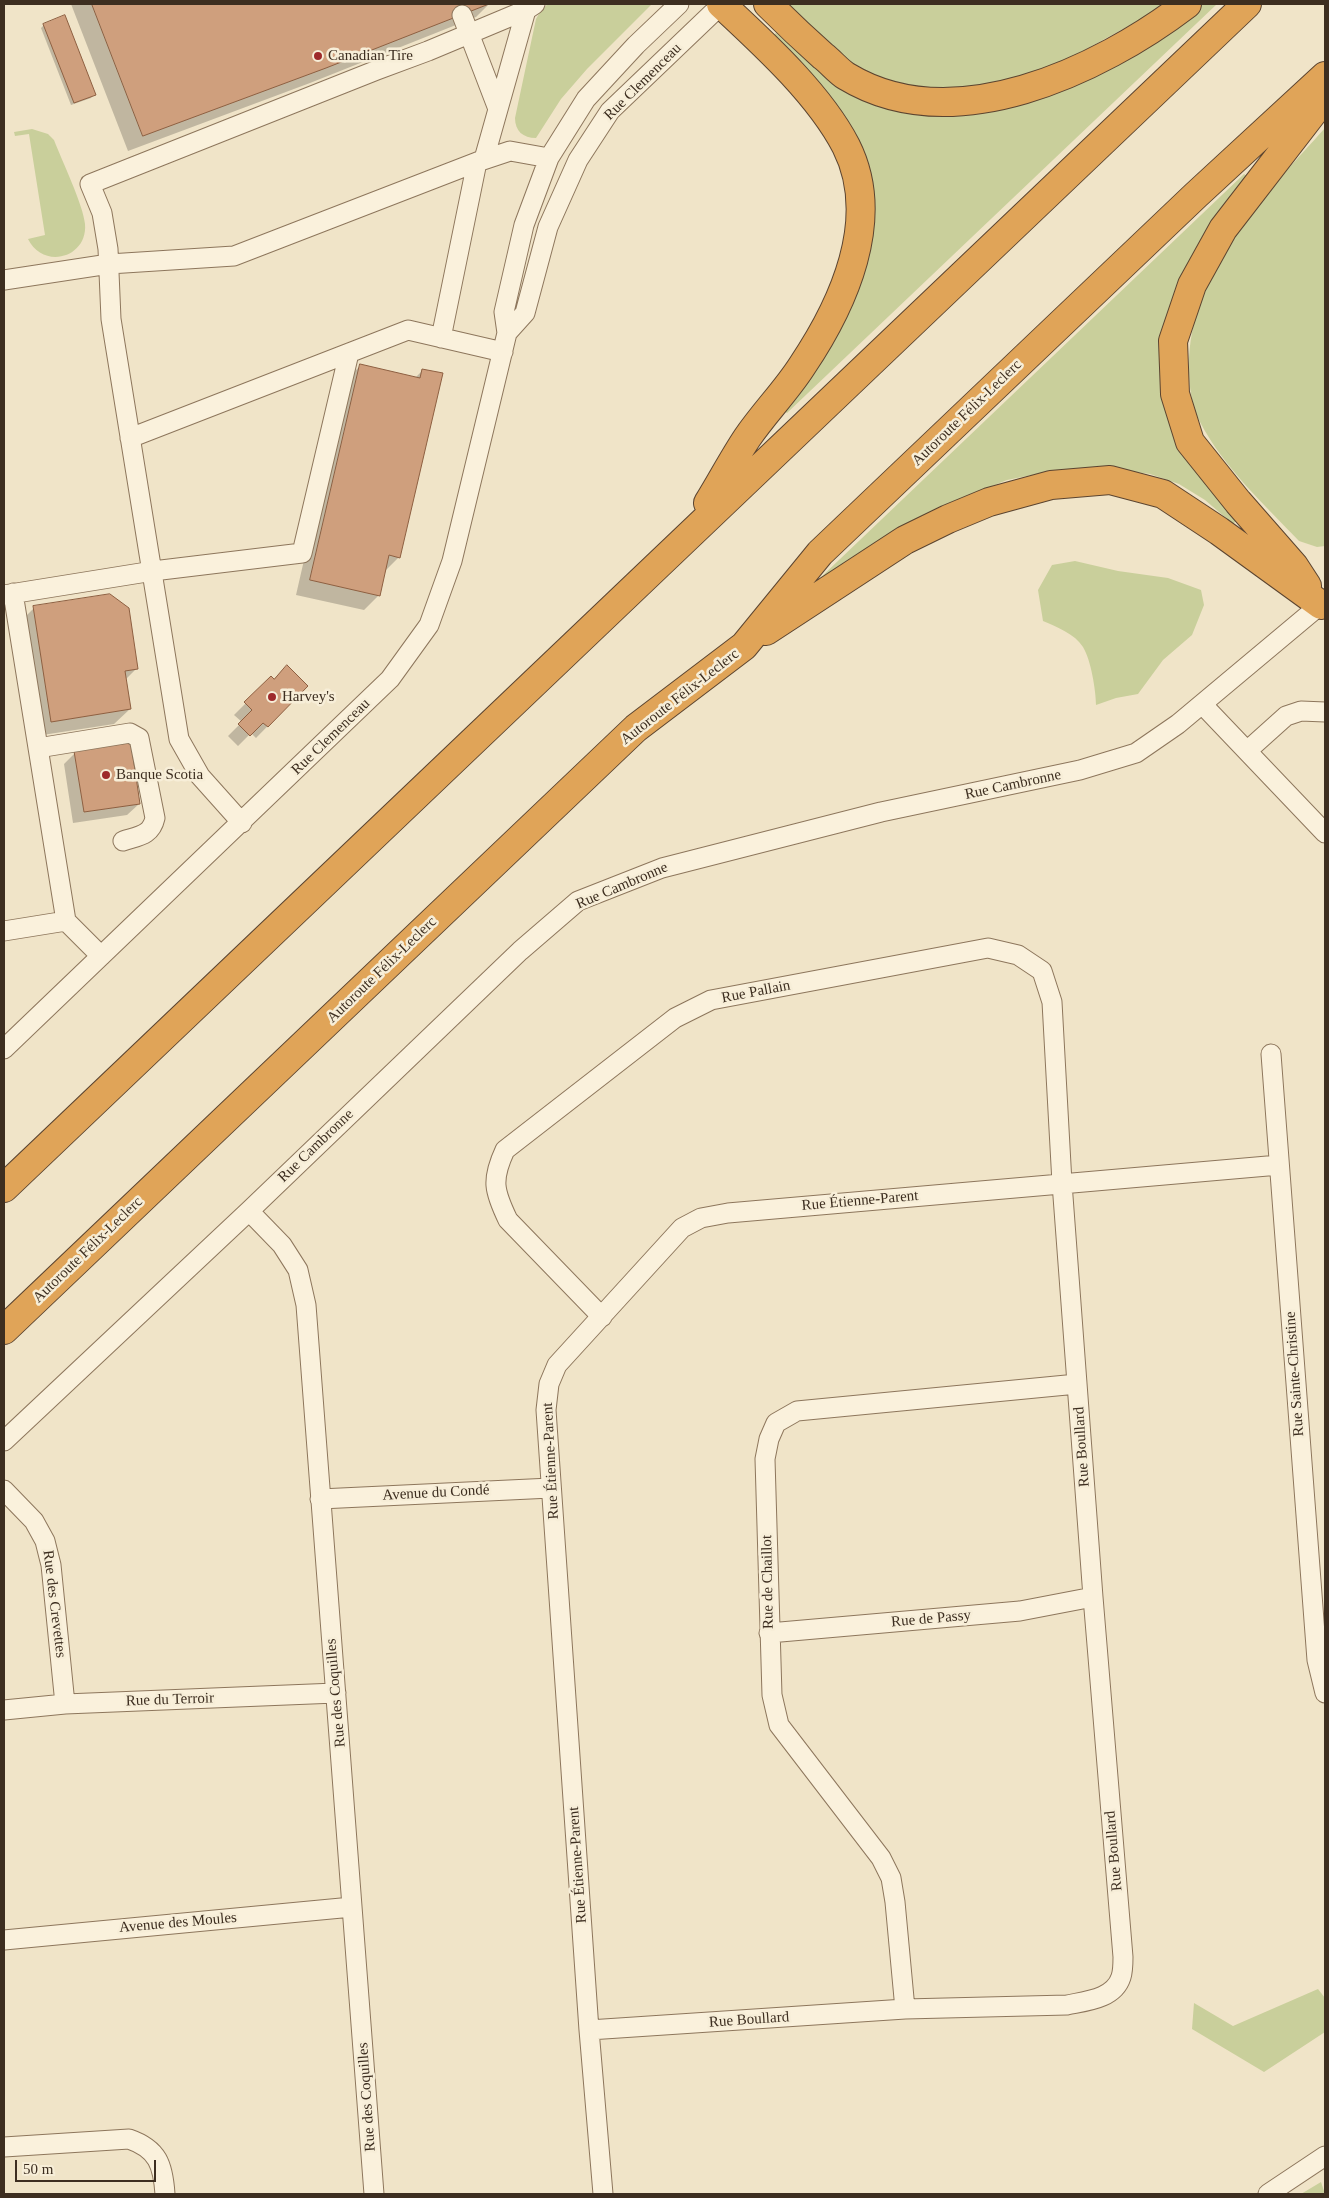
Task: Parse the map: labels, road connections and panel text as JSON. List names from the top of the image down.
{
  "streets": {
    "highway": ["Autoroute Félix-Leclerc"],
    "street": [
      "Rue Clemenceau",
      "Rue Cambronne",
      "Rue Pallain",
      "Rue Étienne-Parent",
      "Rue Sainte-Christine",
      "Rue Boullard",
      "Avenue du Condé",
      "Rue de Chaillot",
      "Rue des Crevettes",
      "Rue de Passy",
      "Rue des Coquilles",
      "Rue du Terroir",
      "Avenue des Moules"
    ]
  },
  "crossings": [
    ["Rue Cambronne", "Rue des Coquilles"],
    ["Rue Pallain", "Rue Étienne-Parent"],
    ["Rue Pallain", "Rue Boullard"],
    ["Rue Étienne-Parent", "Rue Sainte-Christine"],
    ["Rue Étienne-Parent", "Rue Boullard"],
    ["Rue Étienne-Parent", "Avenue du Condé"],
    ["Rue Boullard", "Rue de Chaillot"],
    ["Rue Boullard", "Rue de Passy"],
    ["Avenue du Condé", "Rue des Coquilles"],
    ["Rue de Chaillot", "Rue de Passy"],
    ["Rue des Crevettes", "Rue du Terroir"],
    ["Rue des Coquilles", "Rue du Terroir"],
    ["Rue des Coquilles", "Avenue des Moules"]
  ],
  "places": ["Canadian Tire", "Harvey's", "Banque Scotia"],
  "scale_bar": "50 m"
}
